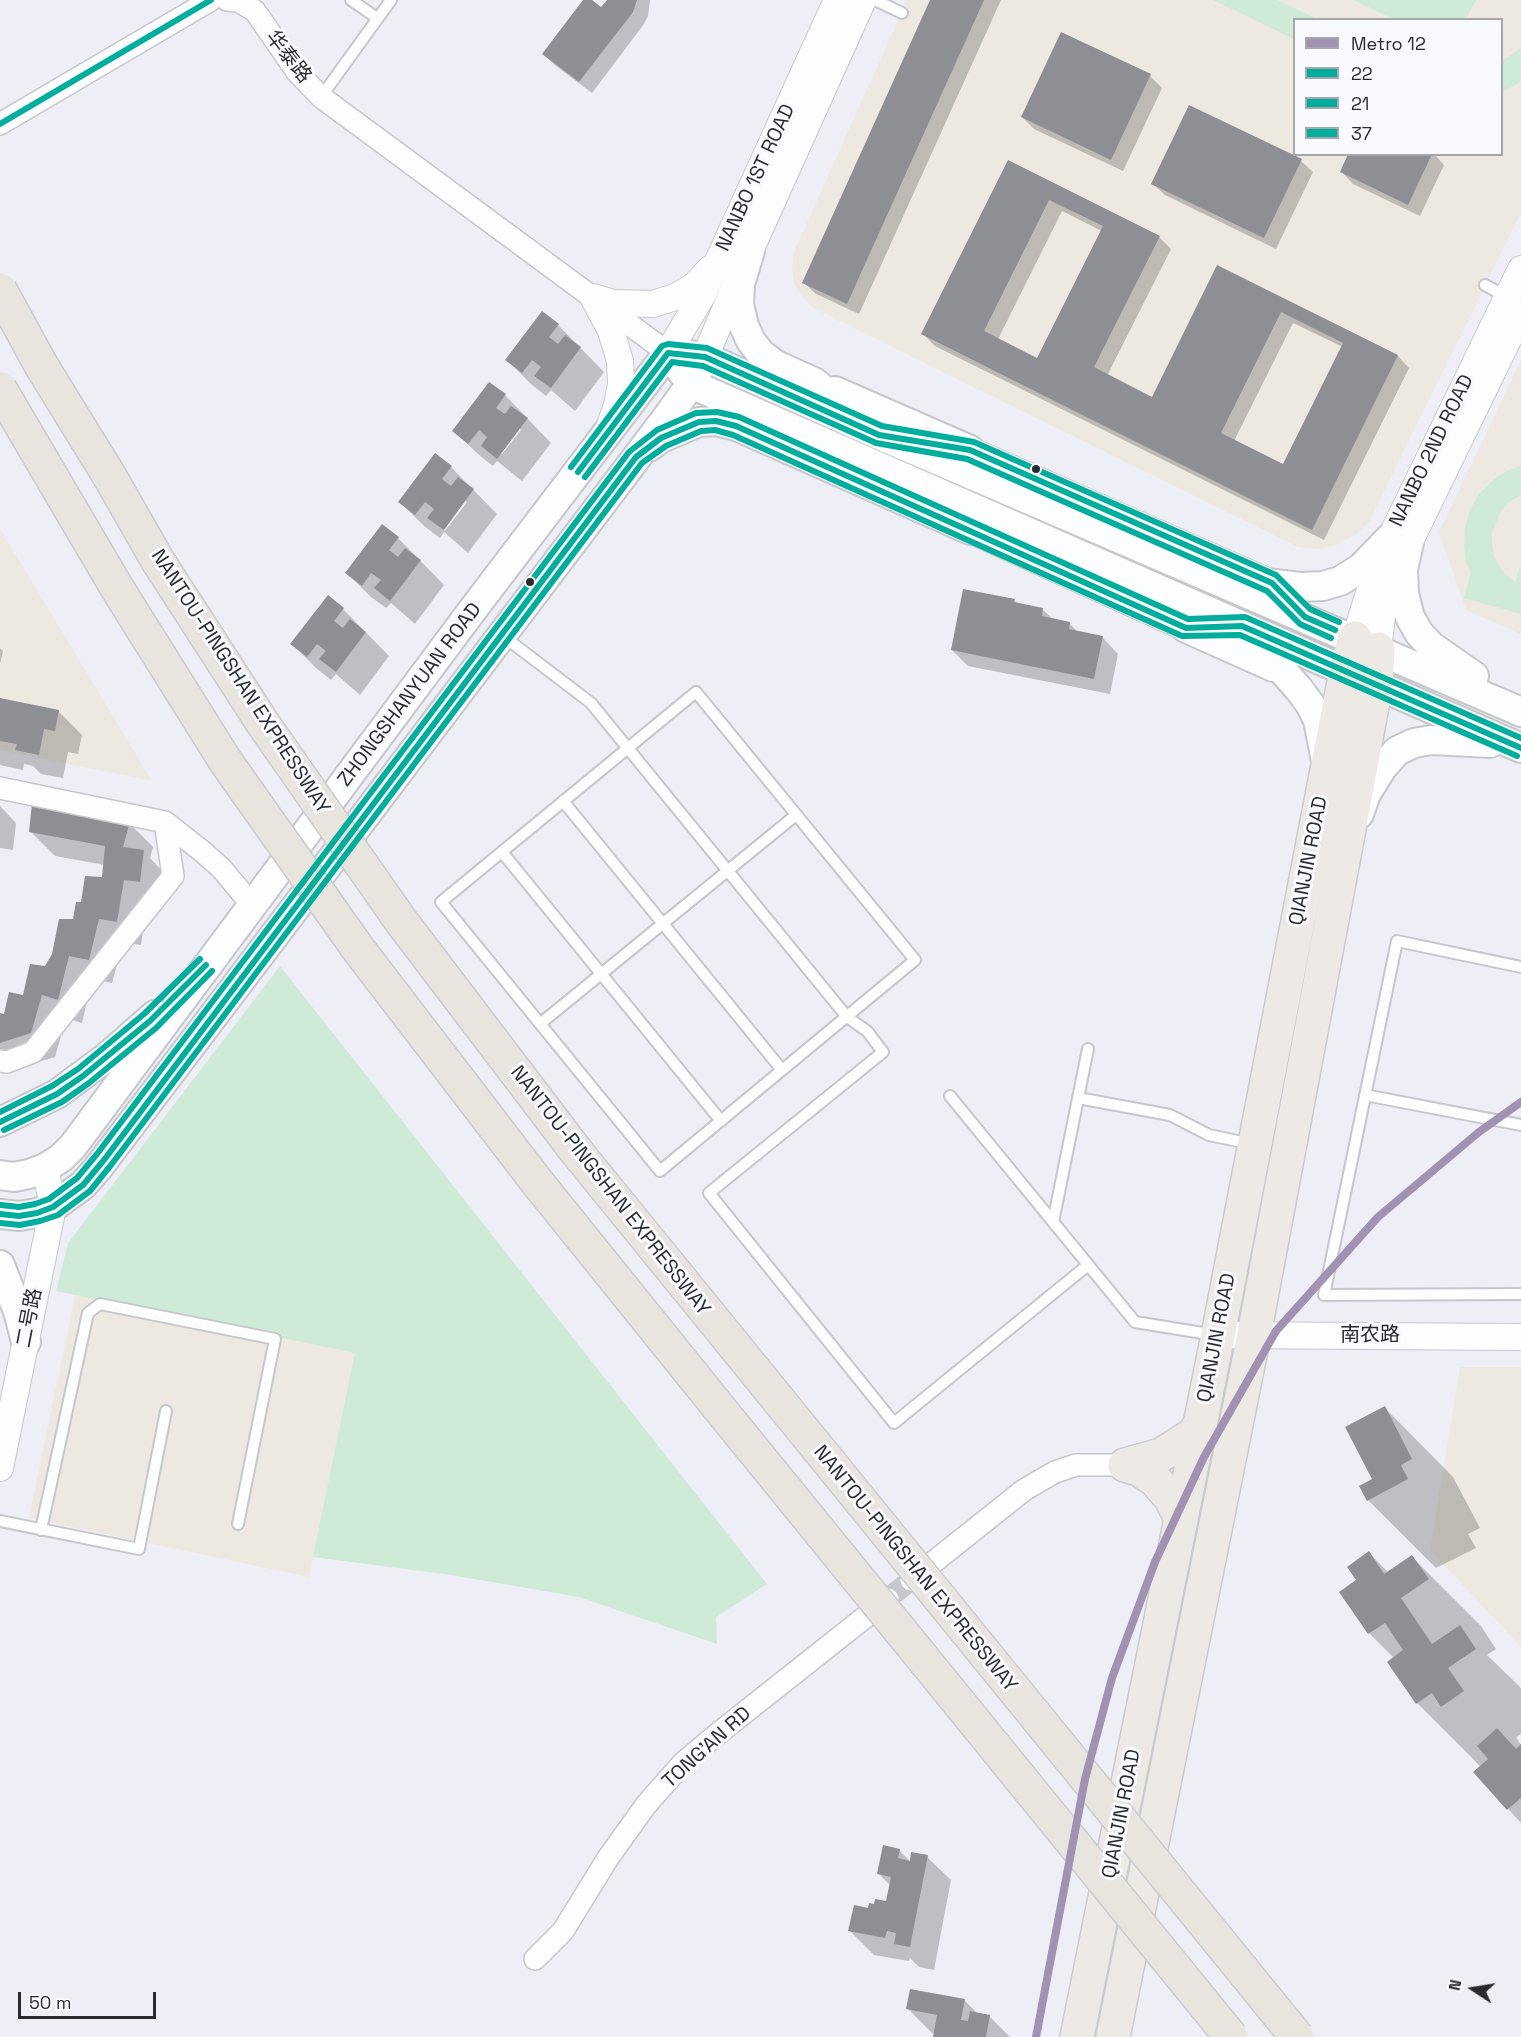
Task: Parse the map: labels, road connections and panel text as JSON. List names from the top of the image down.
{
  "streets": {
    "highway": ["NANTOU-PINGSHAN EXPRESSWAY"],
    "main road": ["ZHONGSHANYUAN ROAD", "QIANJIN ROAD"],
    "street": [
      "华泰路",
      "NANBO 1ST ROAD",
      "NANBO 2ND ROAD",
      "二号路",
      "南农路",
      "TONG'AN RD"
    ]
  },
  "crossings": [
    ["华泰路", "NANBO 1ST ROAD"],
    ["华泰路", "ZHONGSHANYUAN ROAD"],
    ["NANBO 1ST ROAD", "ZHONGSHANYUAN ROAD"],
    ["NANBO 2ND ROAD", "QIANJIN ROAD"],
    ["ZHONGSHANYUAN ROAD", "二号路"],
    ["QIANJIN ROAD", "南农路"]
  ],
  "lines": [
    "transit line 22",
    "transit line 37",
    "transit line 21",
    "metro line 12"
  ],
  "legend": [
    "Metro 12",
    "22",
    "21",
    "37"
  ],
  "scale_bar": "50 m",
  "north": "left"
}
